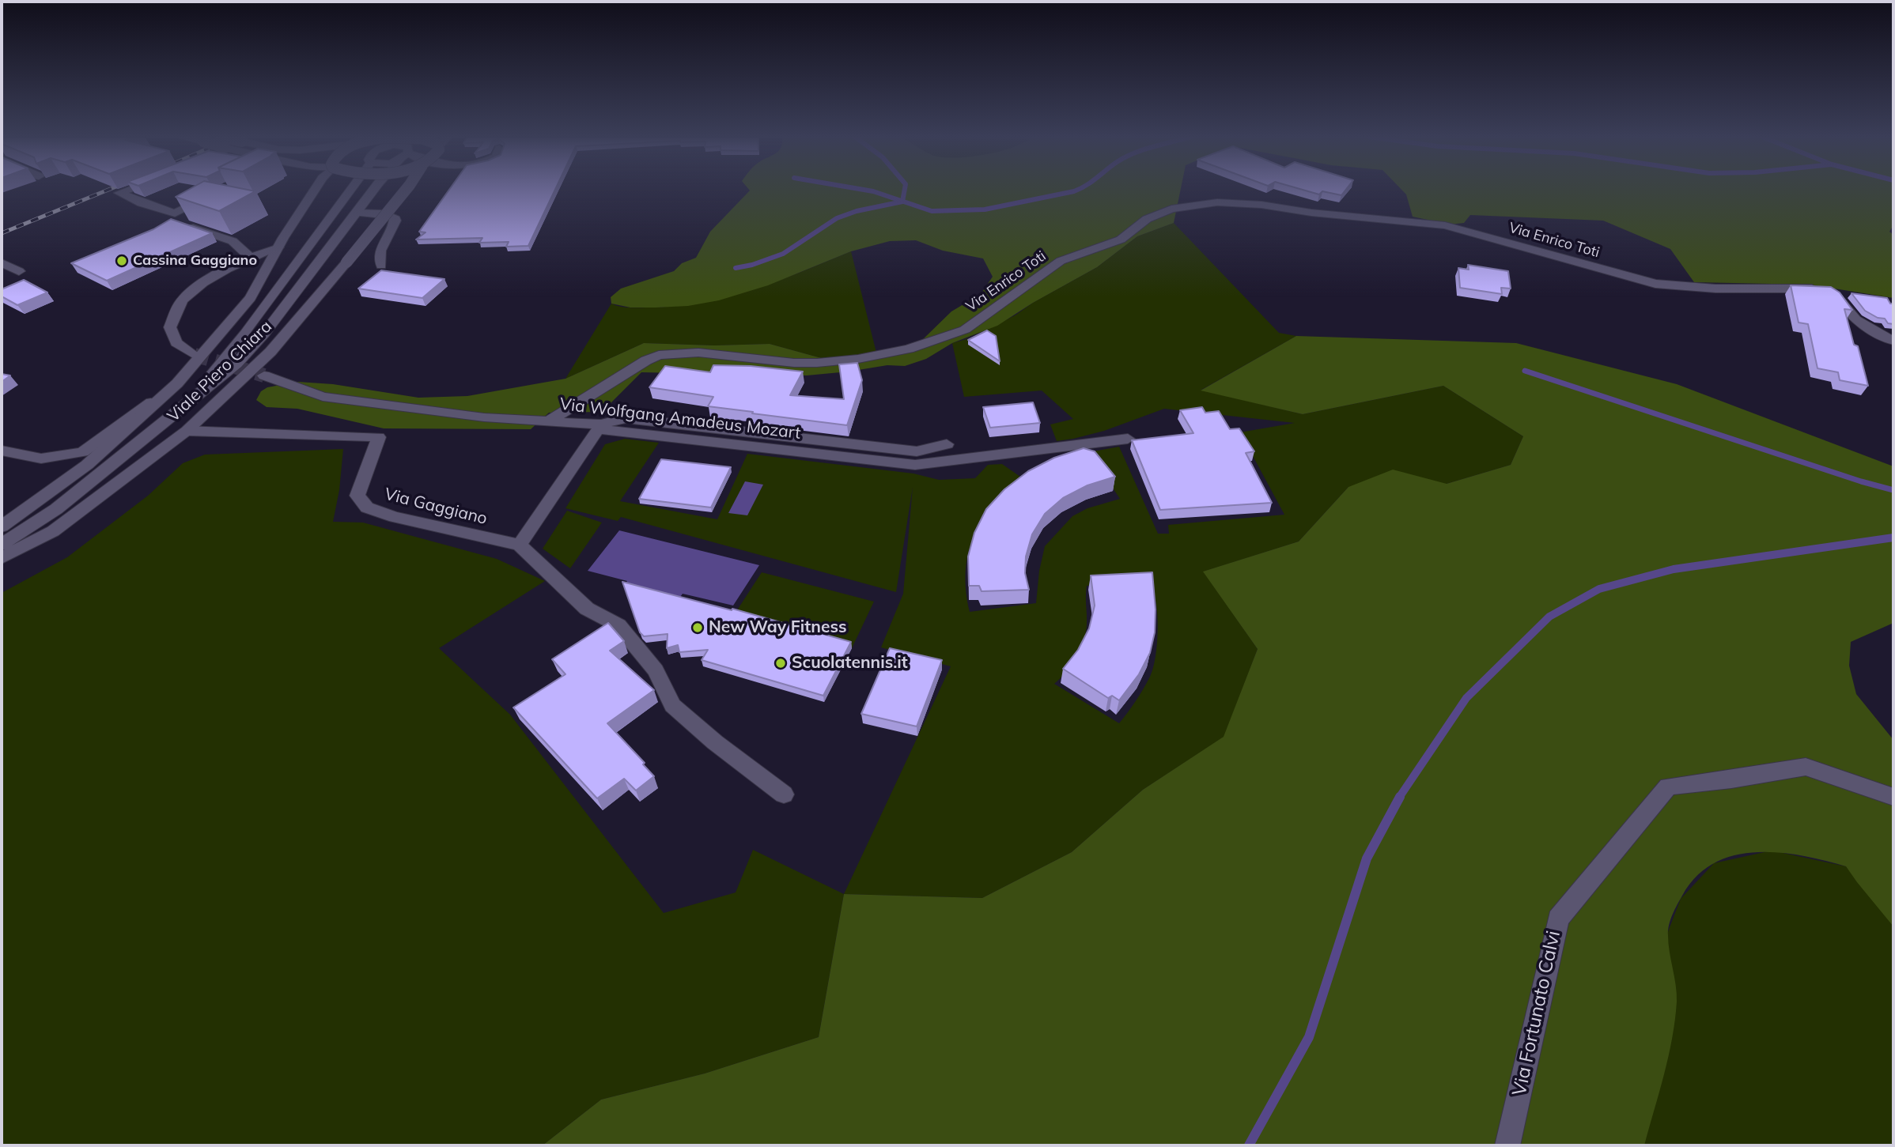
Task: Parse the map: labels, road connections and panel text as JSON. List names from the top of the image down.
{
  "streets": {
    "street": [
      "Via Enrico Toti",
      "Viale Piero Chiara",
      "Via Wolfgang Amadeus Mozart",
      "Via Gaggiano",
      "Via Fortunato Calvi"
    ]
  },
  "crossings": [
    ["Via Enrico Toti", "Via Wolfgang Amadeus Mozart"],
    ["Viale Piero Chiara", "Via Gaggiano"]
  ],
  "places": ["Cassina Gaggiano", "New Way Fitness", "Scuolatennis.it"]
}
